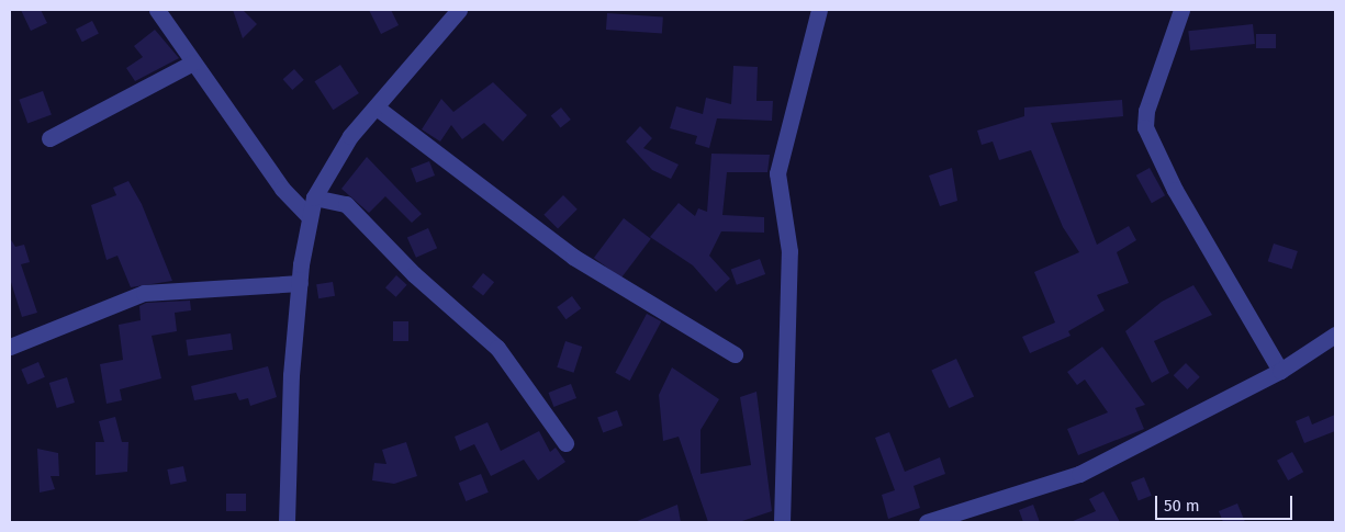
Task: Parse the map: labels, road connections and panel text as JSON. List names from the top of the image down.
{
  "scale_bar": "50 m"
}
